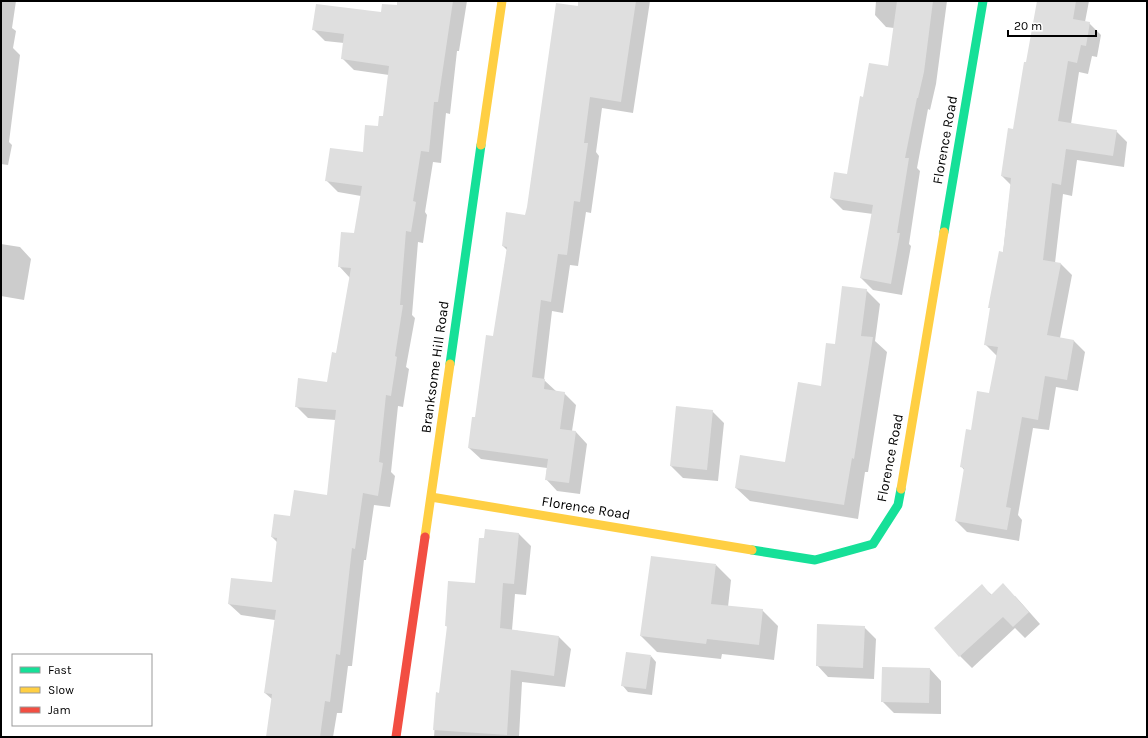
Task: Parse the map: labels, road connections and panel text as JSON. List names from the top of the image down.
{
  "streets": {
    "street": ["Florence Road", "Branksome Hill Road"]
  },
  "crossings": [
    ["Florence Road", "Branksome Hill Road"]
  ],
  "legend": ["Fast", "Slow", "Jam"],
  "scale_bar": "20 m"
}
